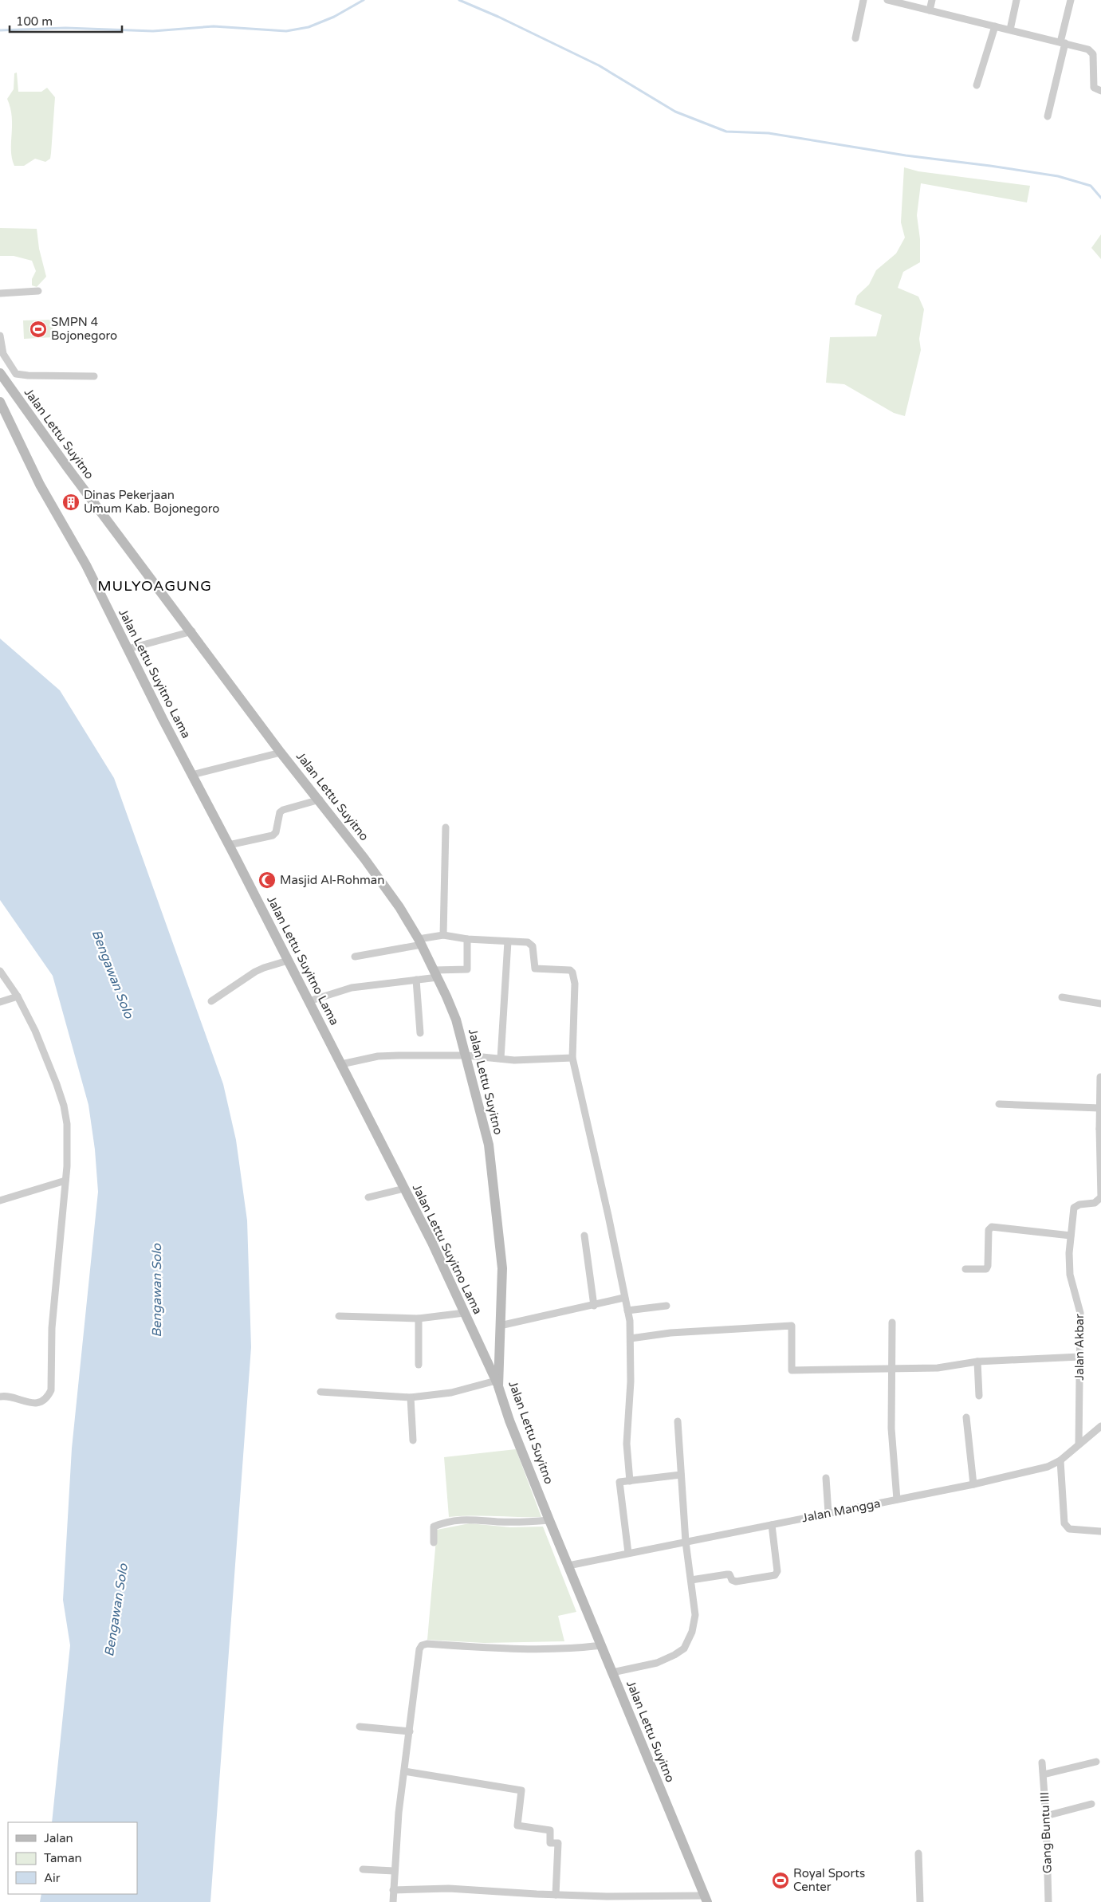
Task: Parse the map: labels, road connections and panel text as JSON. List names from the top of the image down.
{
  "streets": {
    "main road": ["Jalan Lettu Suyitno", "Jalan Lettu Suyitno Lama"],
    "street": ["Jalan Akbar", "Jalan Mangga", "Gang Buntu III"]
  },
  "crossings": [
    ["Jalan Lettu Suyitno", "Jalan Lettu Suyitno Lama"],
    ["Jalan Lettu Suyitno", "Jalan Mangga"],
    ["Jalan Akbar", "Jalan Mangga"]
  ],
  "districts": ["MULYOAGUNG"],
  "water": ["Bengawan Solo"],
  "places": {
    "sports": ["SMPN 4 Bojonegoro", "Royal Sports Center"],
    "building": ["Dinas Pekerjaan Umum Kab. Bojonegoro"],
    "mosque": ["Masjid Al-Rohman"]
  },
  "legend": ["Jalan", "Taman", "Air"],
  "scale_bar": "100 m"
}
